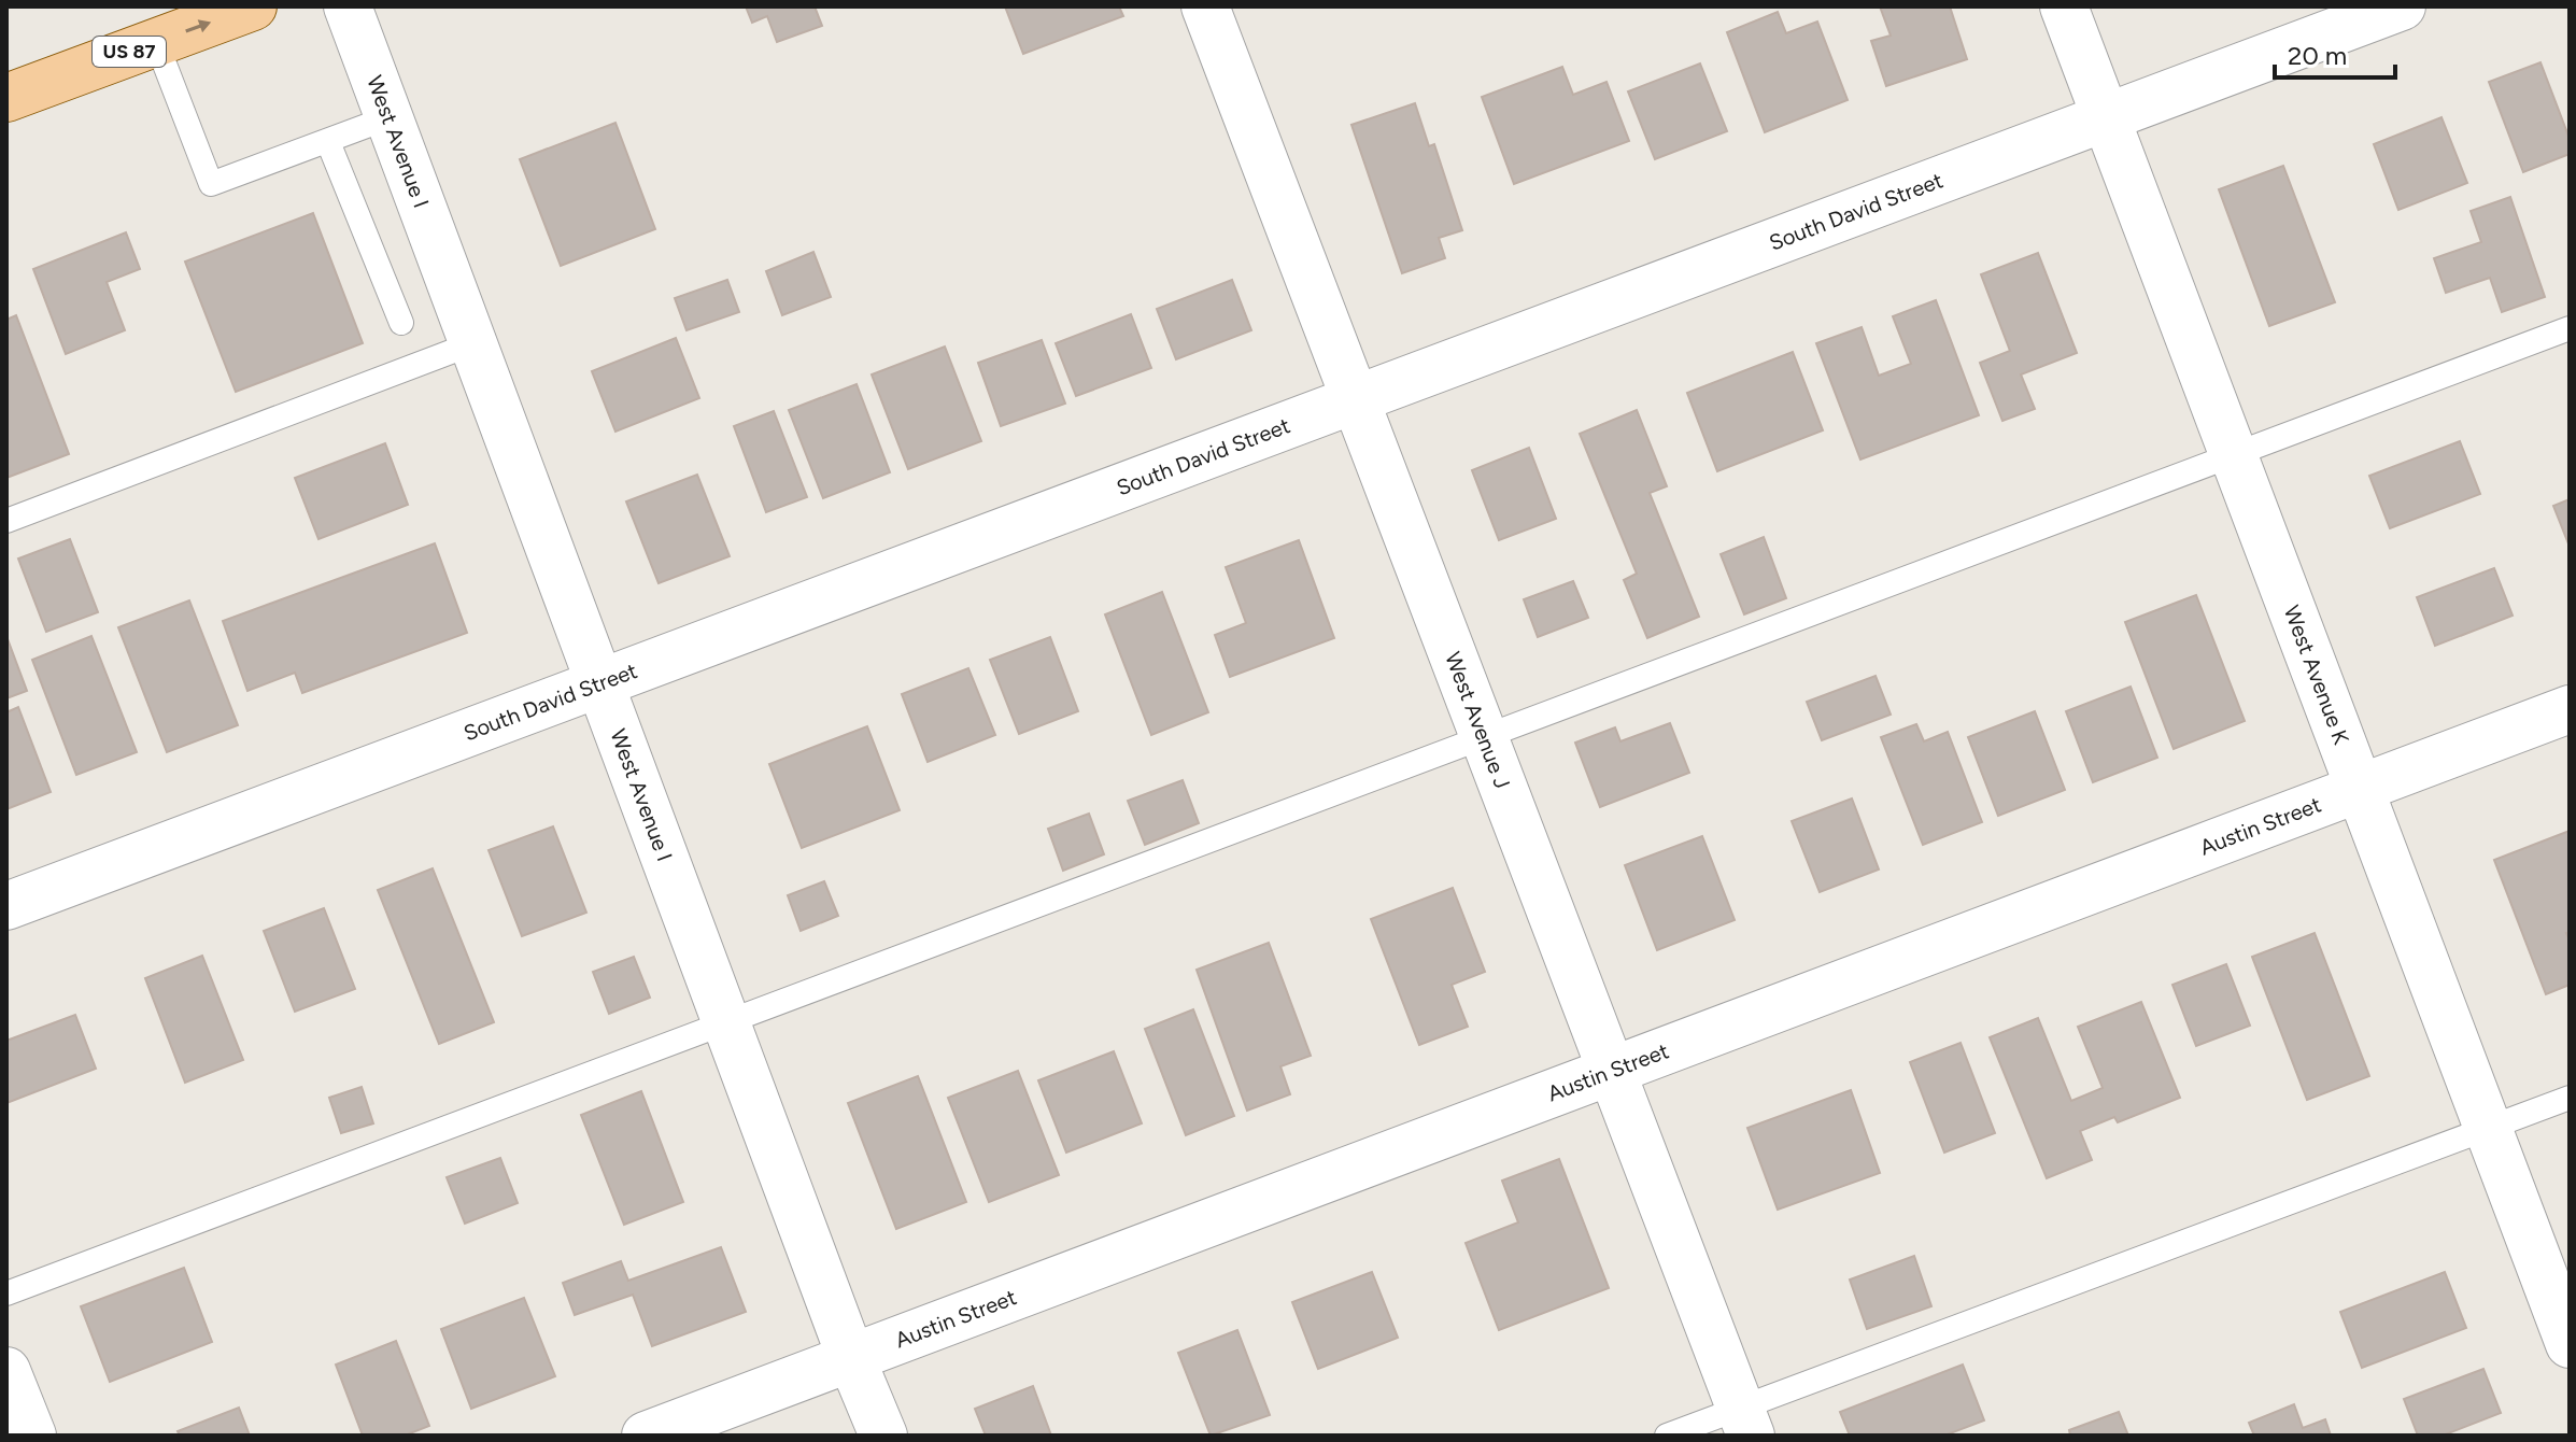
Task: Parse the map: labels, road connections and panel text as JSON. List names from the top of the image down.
{
  "streets": {
    "main road": ["US 87"],
    "street": [
      "West Avenue I",
      "South David Street",
      "West Avenue K",
      "West Avenue J",
      "Austin Street"
    ]
  },
  "crossings": [
    ["West Avenue I", "South David Street"],
    ["West Avenue I", "Austin Street"],
    ["South David Street", "West Avenue K"],
    ["South David Street", "West Avenue J"],
    ["West Avenue K", "Austin Street"],
    ["West Avenue J", "Austin Street"]
  ],
  "scale_bar": "20 m"
}
